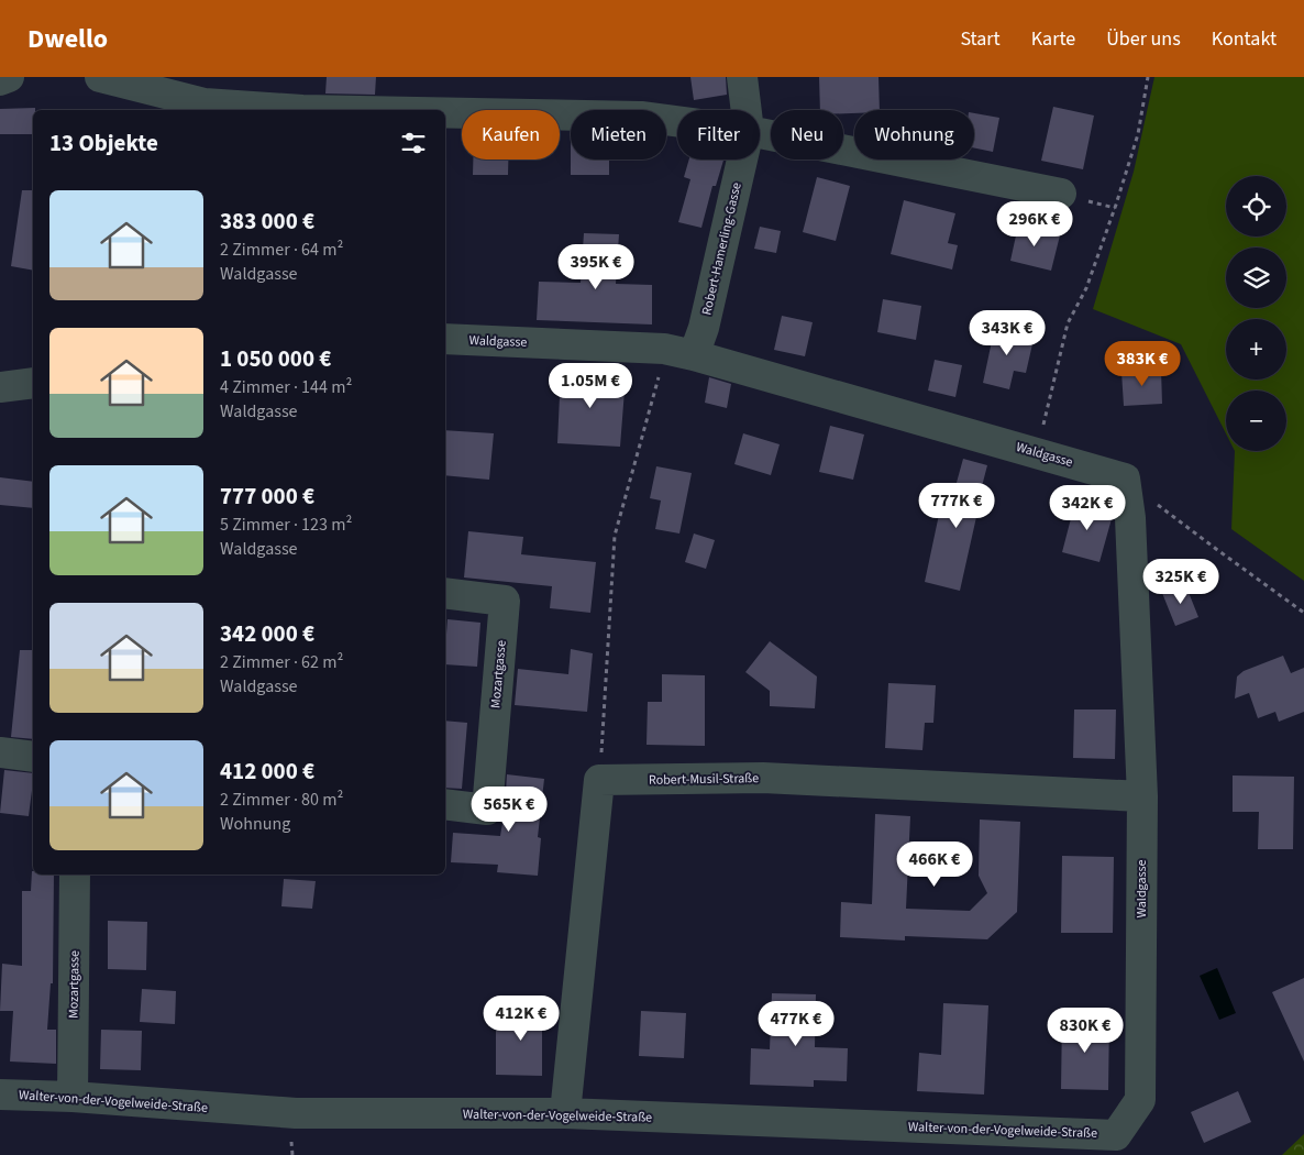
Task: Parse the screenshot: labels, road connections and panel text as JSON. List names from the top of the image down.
{
  "streets": {
    "street": [
      "Robert-Hamerling-Gasse",
      "Waldgasse",
      "Mozartgasse",
      "Robert-Musil-Straße",
      "Walter-von-der-Vogelweide-Straße"
    ]
  },
  "crossings": [
    ["Robert-Hamerling-Gasse", "Waldgasse"],
    ["Waldgasse", "Robert-Musil-Straße"],
    ["Waldgasse", "Walter-von-der-Vogelweide-Straße"],
    ["Mozartgasse", "Walter-von-der-Vogelweide-Straße"]
  ],
  "page": {
    "header": "Dwello",
    "nav": [
      "Start",
      "Karte",
      "Über uns",
      "Kontakt"
    ],
    "chip": [
      "Kaufen",
      "Mieten",
      "Filter",
      "Neu",
      "Wohnung"
    ],
    "heading": "13 Objekte",
    "map_buttons": ["+", "−"],
    "list": [
      {
        "name": "383 000 €",
        "note": "2 Zimmer · 64 m² · Waldgasse"
      },
      {
        "name": "1 050 000 €",
        "note": "4 Zimmer · 144 m² · Waldgasse"
      },
      {
        "name": "777 000 €",
        "note": "5 Zimmer · 123 m² · Waldgasse"
      },
      {
        "name": "342 000 €",
        "note": "2 Zimmer · 62 m² · Waldgasse"
      },
      {
        "name": "412 000 €",
        "note": "2 Zimmer · 80 m² · Wohnung"
      }
    ],
    "price": [
      "296K €",
      "395K €",
      "343K €",
      "383K €",
      "1.05M €",
      "777K €",
      "342K €",
      "325K €",
      "565K €",
      "466K €",
      "412K €",
      "477K €",
      "830K €"
    ]
  }
}
